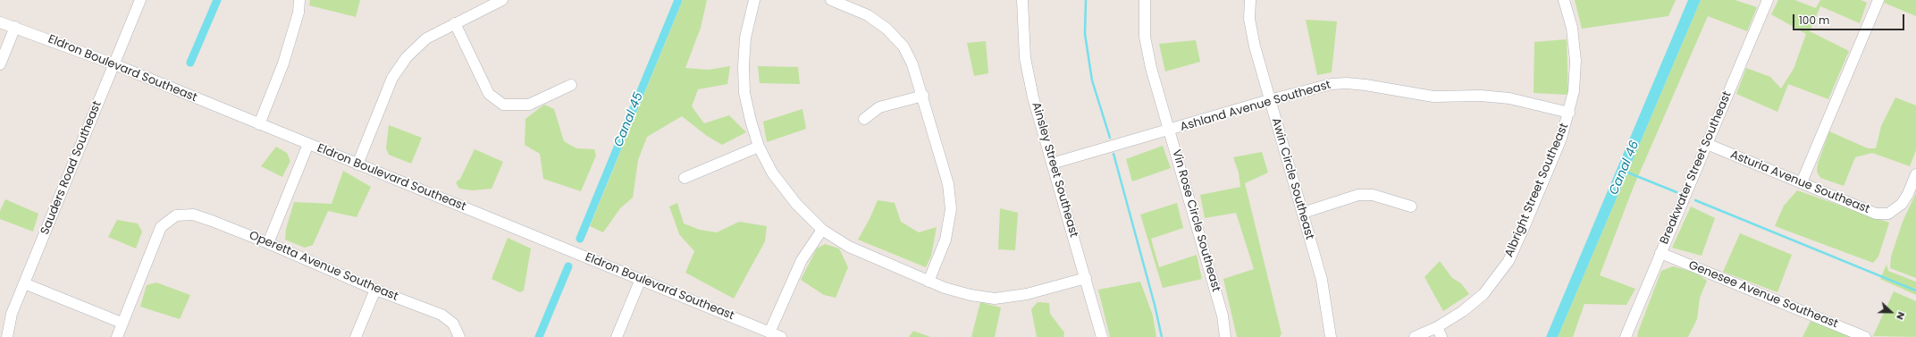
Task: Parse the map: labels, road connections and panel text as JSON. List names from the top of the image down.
{
  "streets": {
    "street": [
      "Eldron Boulevard Southeast",
      "Ashland Avenue Southeast",
      "Sauders Road Southeast",
      "Breakwater Street Southeast",
      "Ainsley Street Southeast",
      "Awin Circle Southeast",
      "Asturia Avenue Southeast",
      "Albright Street Southeast",
      "Vin Rose Circle Southeast",
      "Operetta Avenue Southeast",
      "Genesee Avenue Southeast"
    ]
  },
  "crossings": [
    ["Eldron Boulevard Southeast", "Sauders Road Southeast"],
    ["Ashland Avenue Southeast", "Ainsley Street Southeast"],
    ["Ashland Avenue Southeast", "Awin Circle Southeast"],
    ["Ashland Avenue Southeast", "Albright Street Southeast"],
    ["Ashland Avenue Southeast", "Vin Rose Circle Southeast"],
    ["Breakwater Street Southeast", "Asturia Avenue Southeast"],
    ["Breakwater Street Southeast", "Genesee Avenue Southeast"]
  ],
  "water": ["Canal 45", "Canal 46"],
  "scale_bar": "100 m",
  "north": "right"
}
